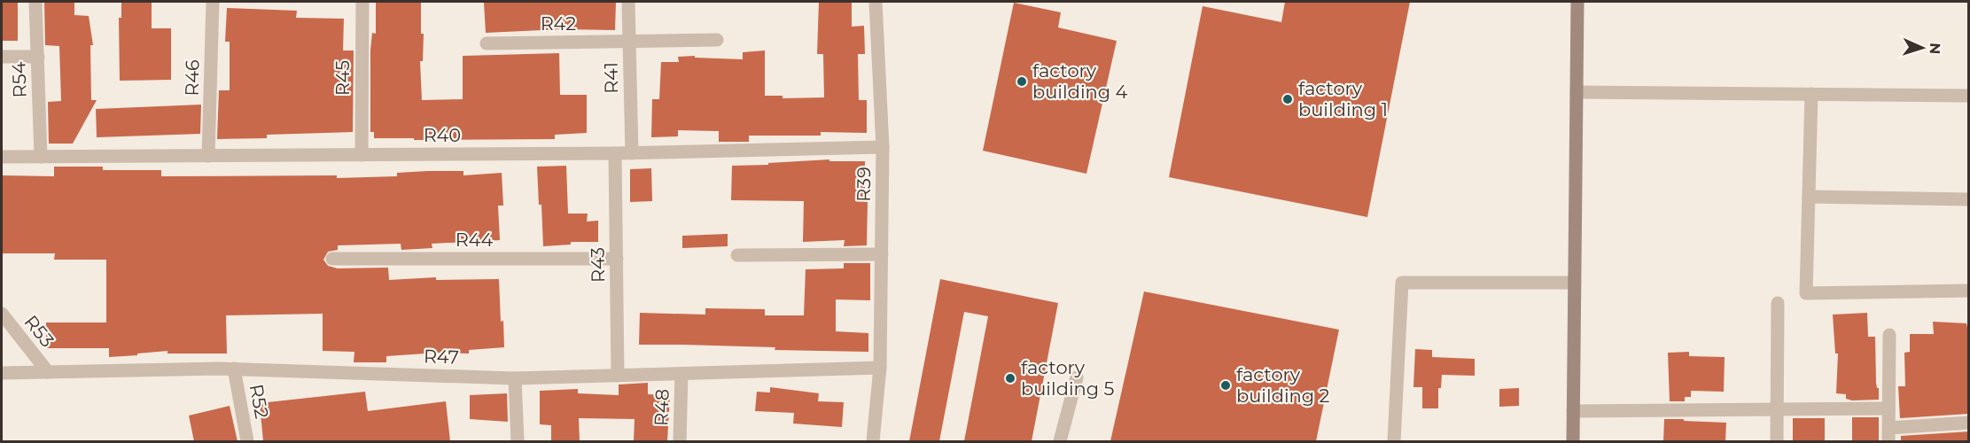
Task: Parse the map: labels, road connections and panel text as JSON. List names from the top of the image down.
{
  "streets": {
    "street": [
      "R42",
      "R46",
      "R45",
      "R41",
      "R54",
      "R40",
      "R39",
      "R44",
      "R43",
      "R53",
      "R47",
      "R52",
      "R48"
    ]
  },
  "crossings": [
    ["R42", "R41"],
    ["R46", "R40"],
    ["R45", "R40"],
    ["R41", "R40"],
    ["R54", "R40"],
    ["R40", "R39"],
    ["R40", "R43"],
    ["R39", "R47"],
    ["R44", "R43"],
    ["R43", "R47"],
    ["R53", "R47"],
    ["R47", "R52"],
    ["R47", "R48"]
  ],
  "places": [
    "factory building 4",
    "factory building 1",
    "factory building 5",
    "factory building 2"
  ],
  "north": "right"
}
